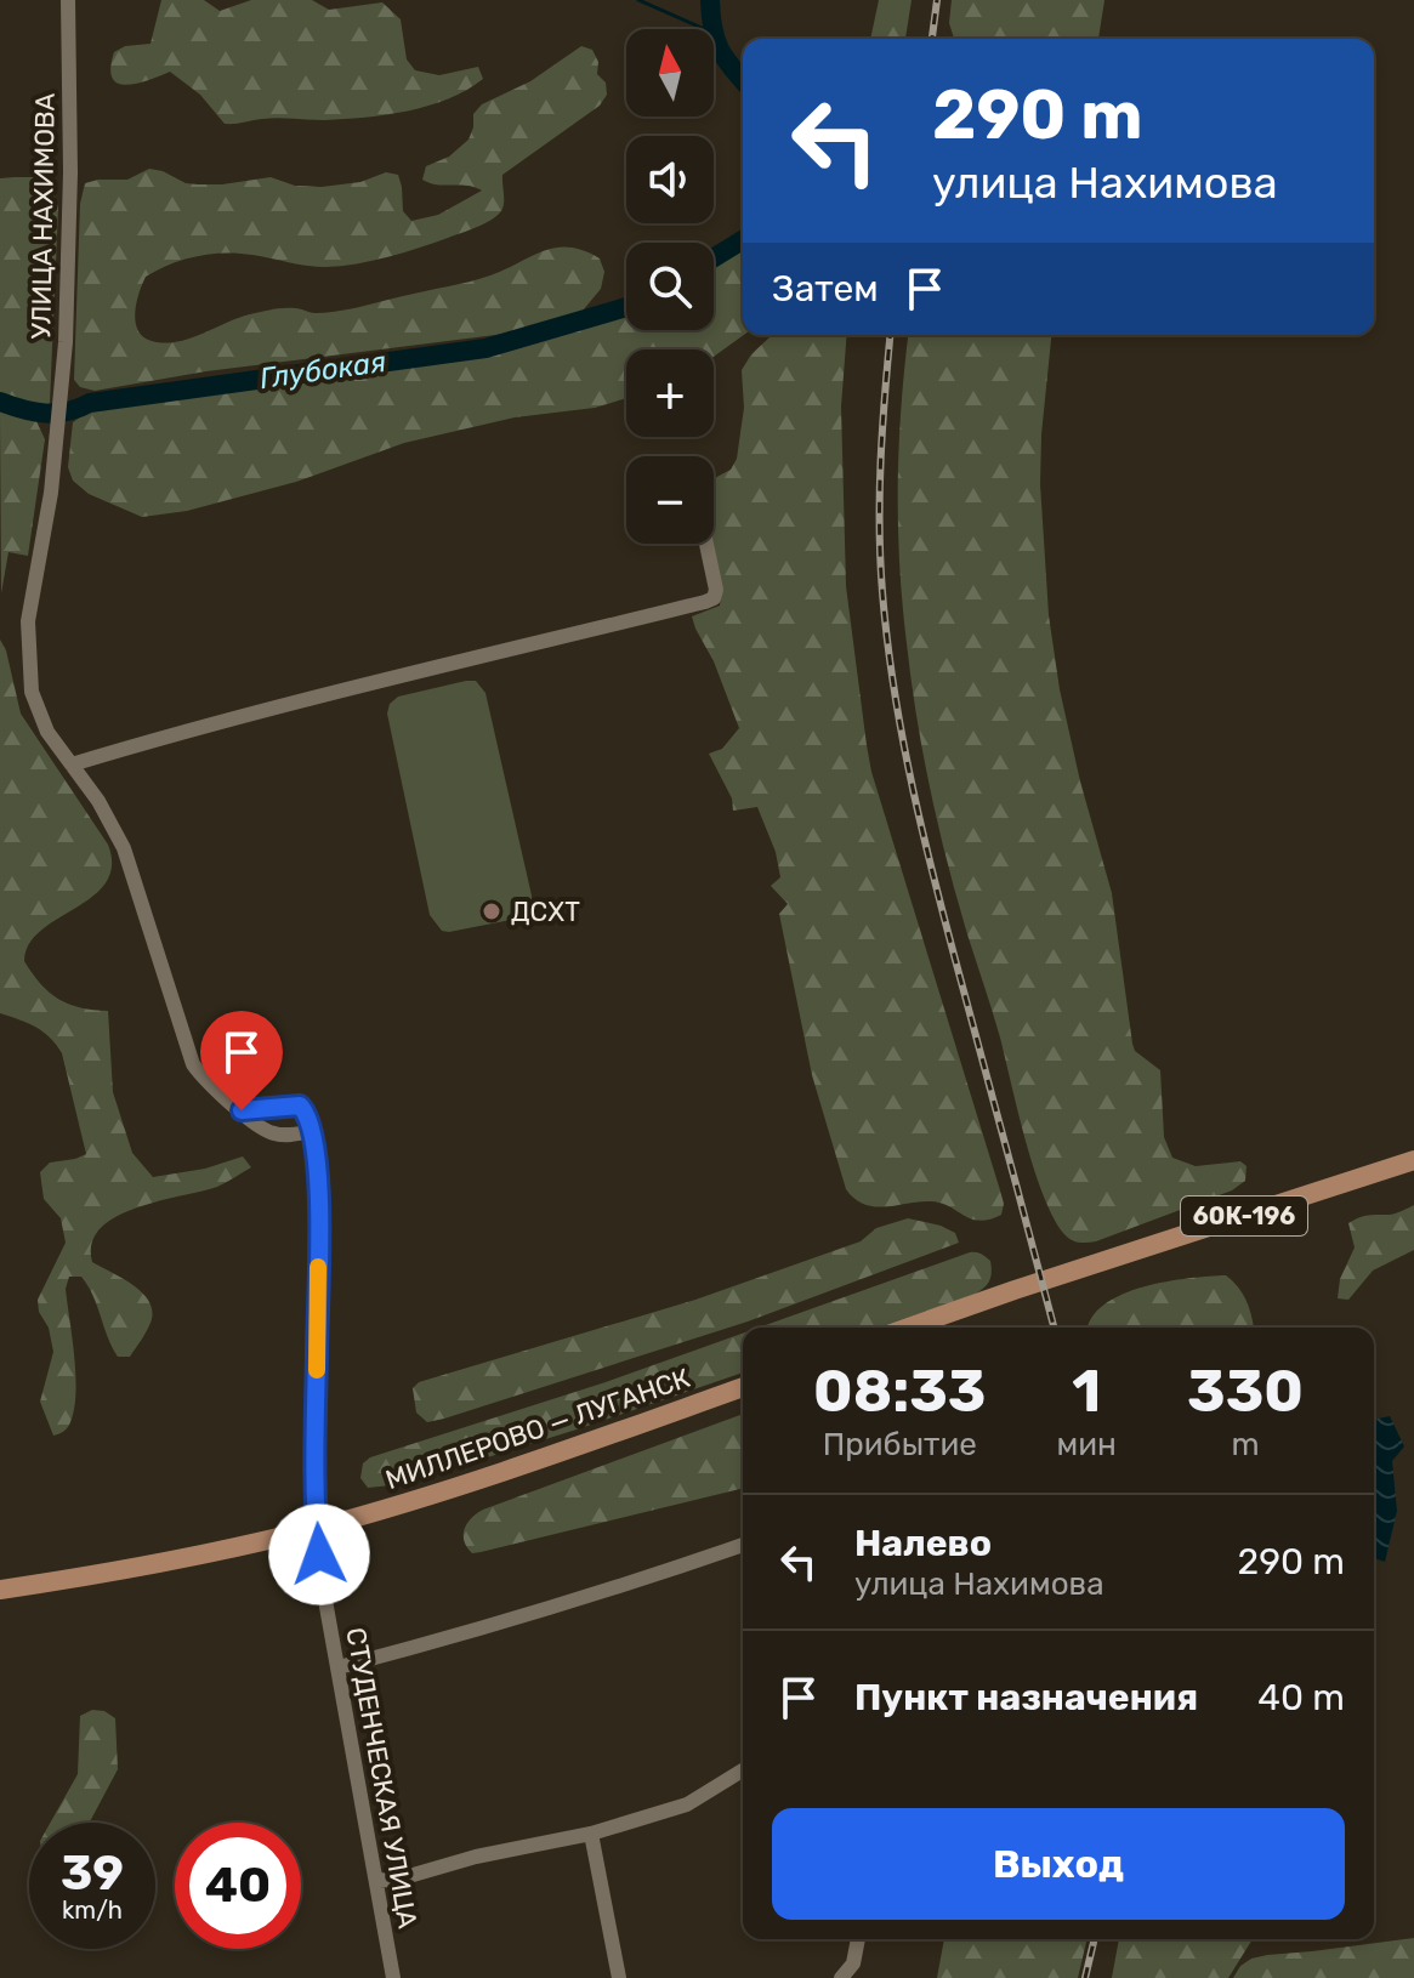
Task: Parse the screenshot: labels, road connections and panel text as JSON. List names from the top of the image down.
{
  "streets": {
    "main road": ["60К-196", "МИЛЛЕРОВО — ЛУГАНСК"],
    "street": ["УЛИЦА НАХИМОВА", "СТУДЕНЧЕСКАЯ УЛИЦА"]
  },
  "crossings": [
    ["УЛИЦА НАХИМОВА", "СТУДЕНЧЕСКАЯ УЛИЦА"],
    ["МИЛЛЕРОВО — ЛУГАНСК", "СТУДЕНЧЕСКАЯ УЛИЦА"]
  ],
  "water": ["Глубокая"],
  "places": ["ДСХТ"],
  "north": "top",
  "page": {
    "map_buttons": ["+", "−"],
    "turn": ["290 m", "улица Нахимова"],
    "then": "Затем",
    "eta": [
      "08:33",
      "Прибытие",
      "1",
      "мин",
      "330",
      "m"
    ],
    "list": [
      {
        "name": "Налево",
        "note": "улица Нахимова",
        "value": "290 m"
      },
      {
        "name": "Пункт назначения",
        "value": "40 m"
      }
    ],
    "buttons": "Выход",
    "speed": "39 km/h",
    "limit": "40"
  }
}
